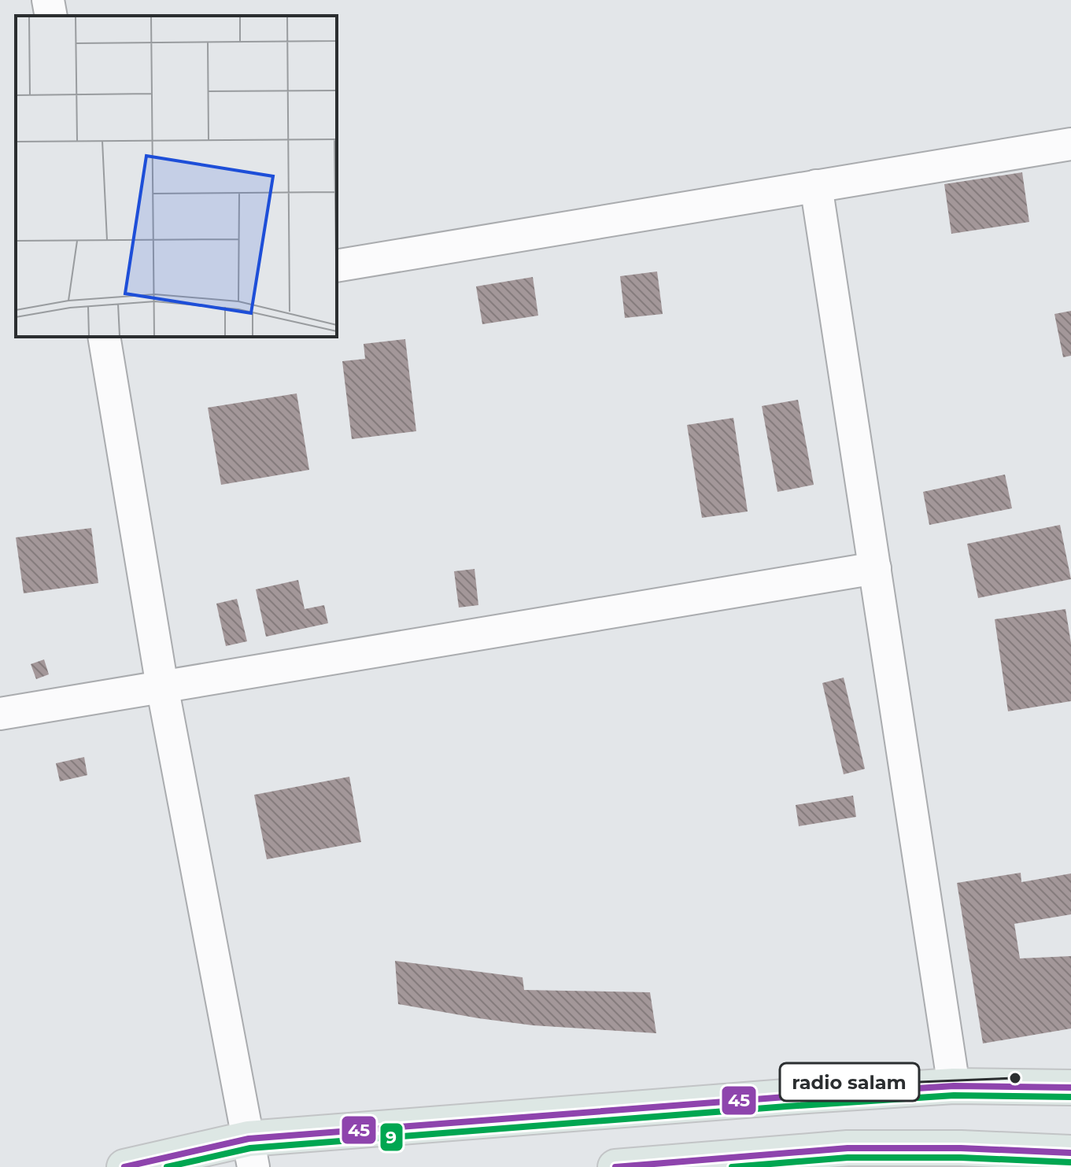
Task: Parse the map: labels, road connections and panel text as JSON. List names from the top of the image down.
{
  "places": ["radio salam"],
  "lines": ["transit line 45", "transit line 9"]
}
